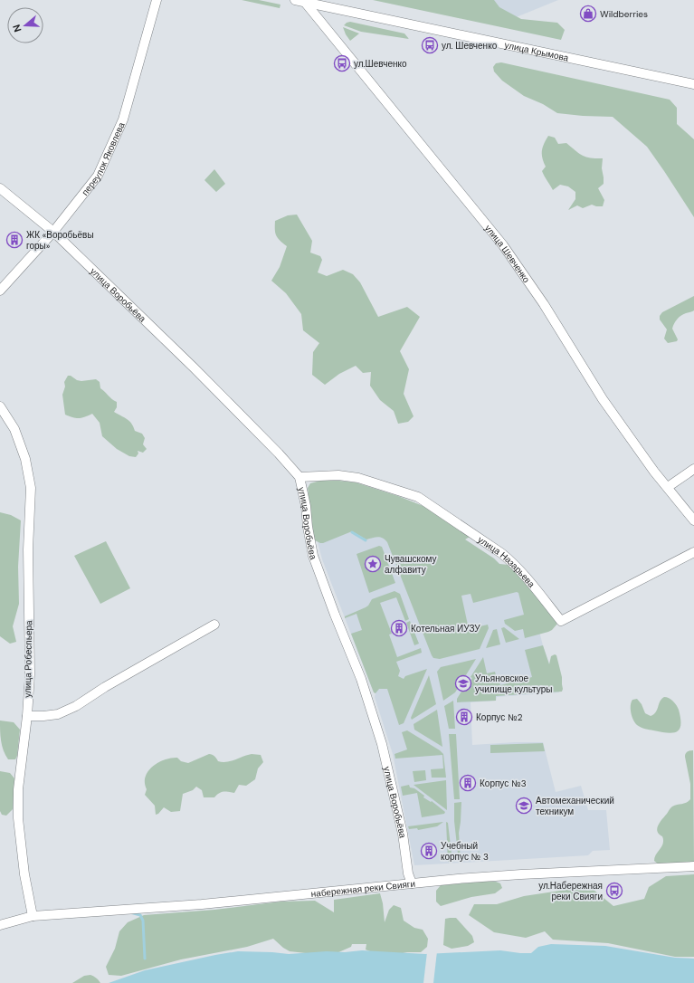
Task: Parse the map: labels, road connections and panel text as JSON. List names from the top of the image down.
{
  "streets": {
    "street": [
      "улица Крымова",
      "переулок Яковлева",
      "улица Шевченко",
      "улица Воробьёва",
      "улица Назарьева",
      "улица Робеспьера",
      "набережная реки Свияги"
    ]
  },
  "crossings": [
    ["улица Крымова", "улица Шевченко"],
    ["переулок Яковлева", "улица Воробьёва"],
    ["улица Воробьёва", "улица Назарьева"],
    ["улица Воробьёва", "набережная реки Свияги"],
    ["улица Робеспьера", "набережная реки Свияги"]
  ],
  "places": {
    "shop": ["Wildberries"],
    "bus stop": ["ул. Шевченко", "ул.Шевченко", "ул.Набережная реки Свияги"],
    "building": [
      "ЖК «Воробьёвы горы»",
      "Котельная ИУЗУ",
      "Корпус №2",
      "Корпус №3",
      "Учебный корпус № 3"
    ],
    "place": ["Чувашскому алфавиту"],
    "school or university": ["Ульяновское училище культуры", "Автомеханический техникум"]
  },
  "north": "left"
}
